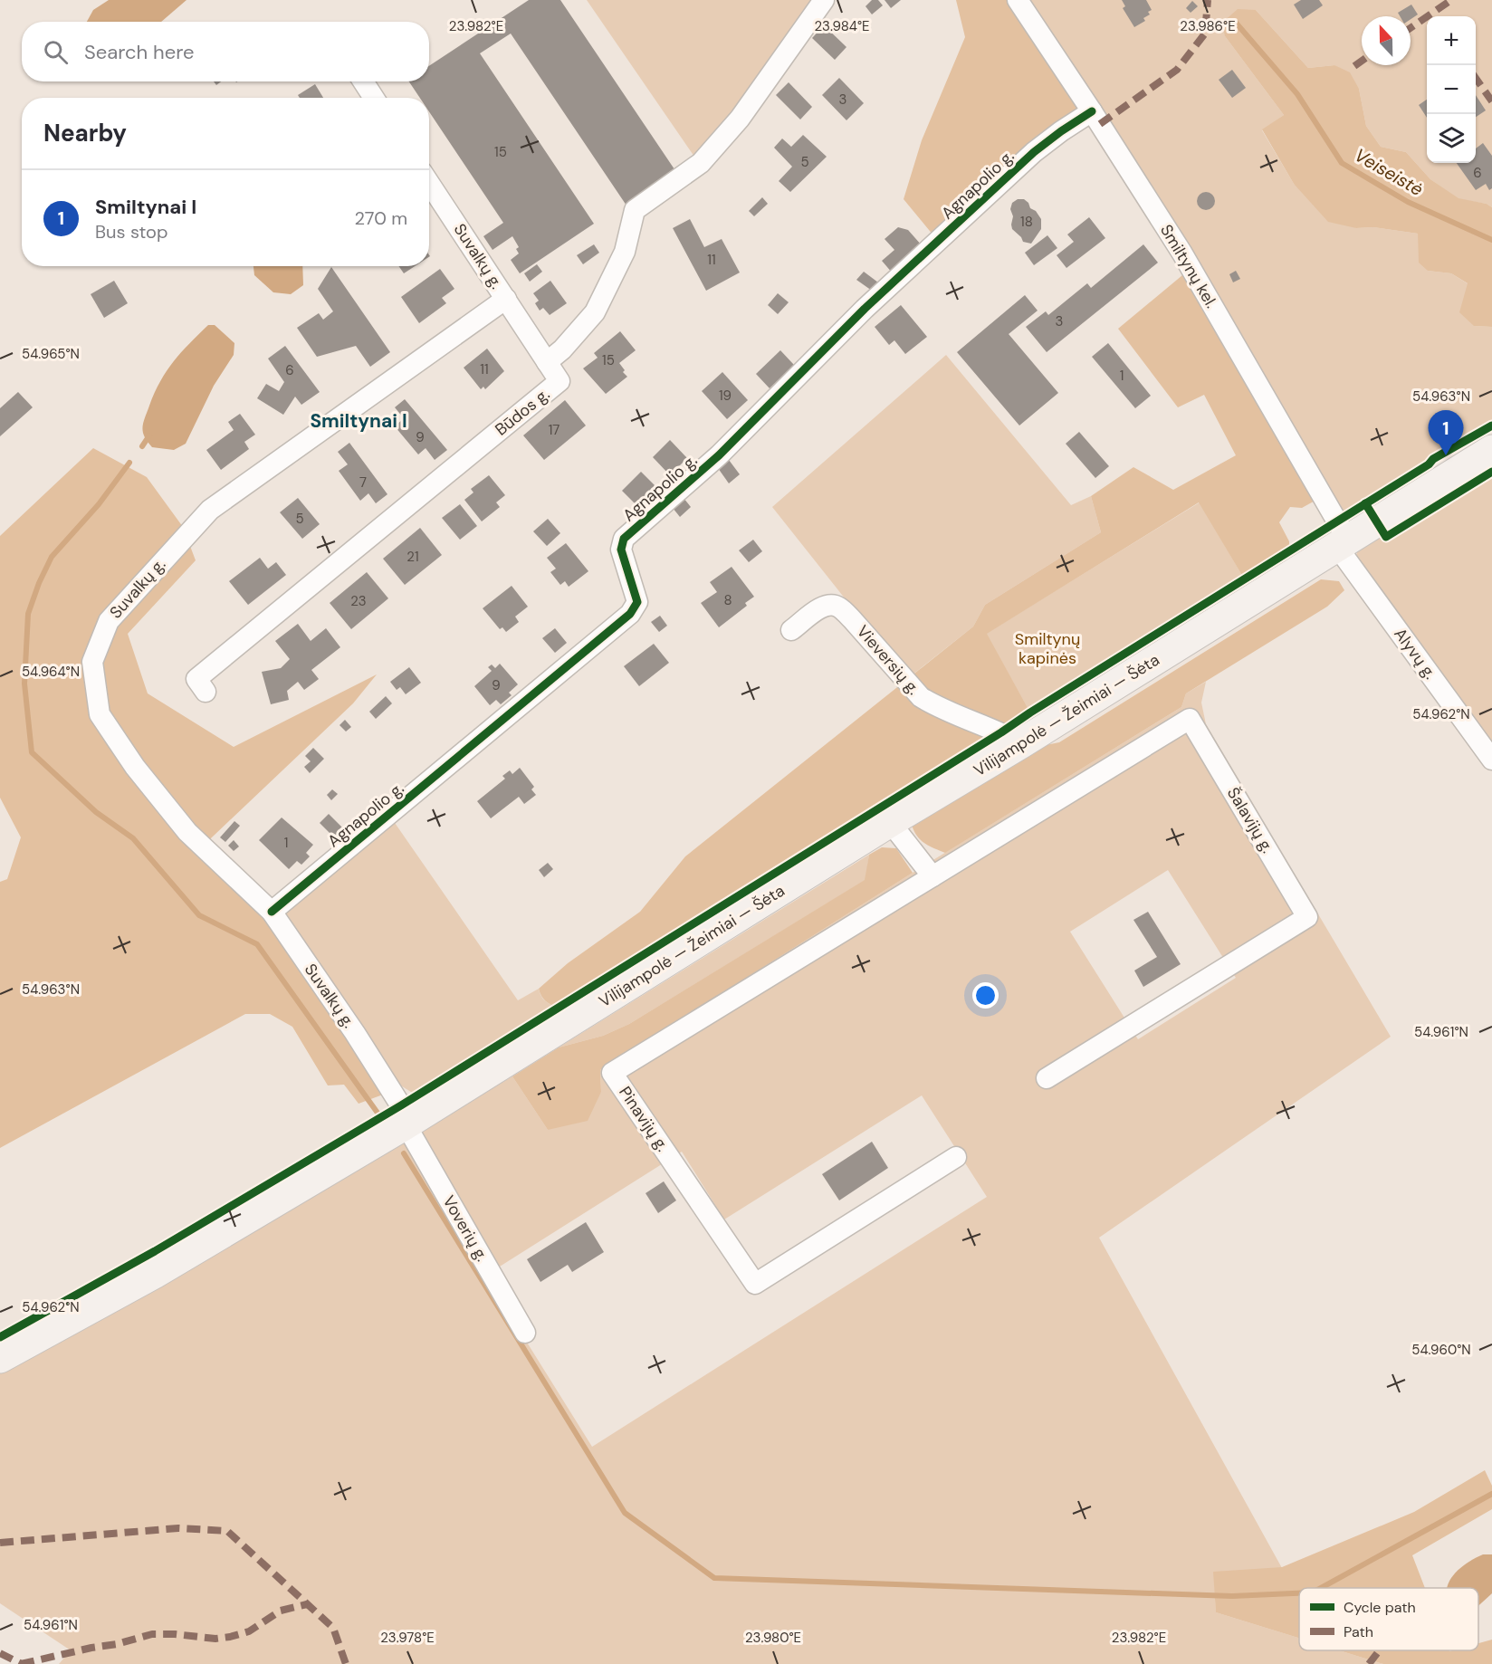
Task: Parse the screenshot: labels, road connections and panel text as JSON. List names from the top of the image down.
{
  "streets": {
    "main road": ["Vilijampolė — Žeimiai — Šėta"],
    "street": [
      "Agnapolio g.",
      "Suvalkų g.",
      "Smiltynų kel.",
      "Būdos g.",
      "Alyvų g.",
      "Vieversių g.",
      "Šalavijų g.",
      "Pinavijų g.",
      "Voverių g."
    ]
  },
  "crossings": [
    ["Agnapolio g.", "Suvalkų g."],
    ["Agnapolio g.", "Smiltynų kel."],
    ["Suvalkų g.", "Vilijampolė — Žeimiai — Šėta"],
    ["Suvalkų g.", "Voverių g."],
    ["Smiltynų kel.", "Alyvų g."],
    ["Smiltynų kel.", "Vilijampolė — Žeimiai — Šėta"],
    ["Alyvų g.", "Vilijampolė — Žeimiai — Šėta"],
    ["Vieversių g.", "Vilijampolė — Žeimiai — Šėta"],
    ["Vilijampolė — Žeimiai — Šėta", "Voverių g."],
    ["Šalavijų g.", "Pinavijų g."]
  ],
  "districts": ["Smiltynai I"],
  "water": ["Veiseistė"],
  "parks": ["Smiltynų kapinės"],
  "house_numbers": [
    "3",
    "15",
    "5",
    "6",
    "18",
    "11",
    "3",
    "15",
    "11",
    "6",
    "1",
    "19",
    "17",
    "9",
    "7",
    "5",
    "21",
    "8",
    "23",
    "9",
    "1"
  ],
  "legend": ["Cycle path", "Path"],
  "north": "top",
  "page": {
    "map_buttons": ["+", "−"],
    "search": "Search here",
    "heading": "Nearby",
    "list": [
      {
        "mark": "1",
        "name": "Smiltynai I",
        "note": "Bus stop",
        "value": "270 m"
      }
    ],
    "pins": "1"
  },
  "coordinates": [
    "23.984°E",
    "23.986°E",
    "23.982°E",
    "54.965°N",
    "54.963°N",
    "54.964°N",
    "54.962°N",
    "54.961°N",
    "54.960°N",
    "23.978°E",
    "23.980°E"
  ]
}
